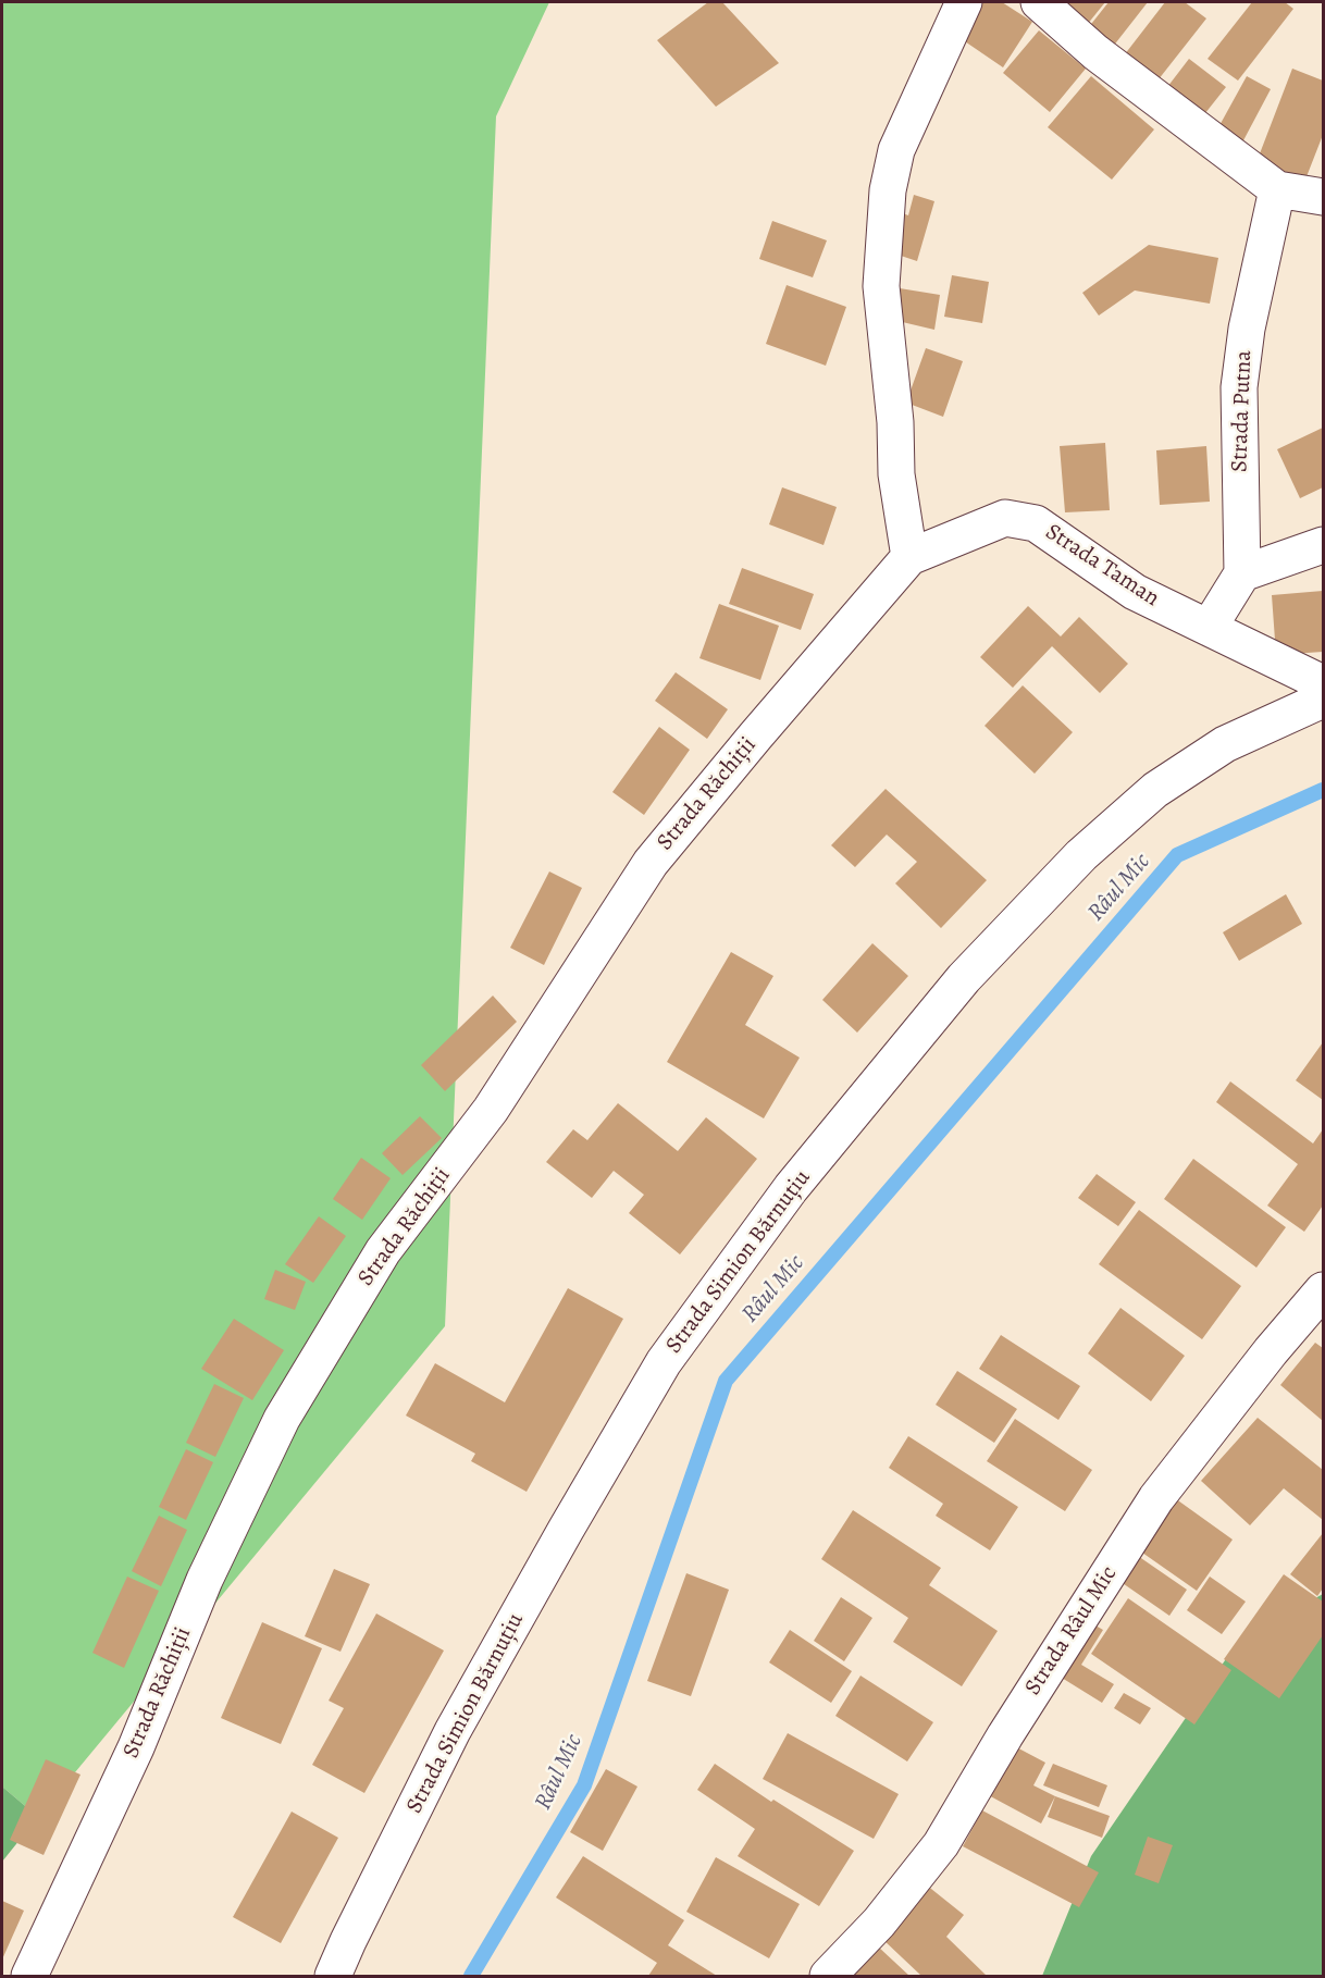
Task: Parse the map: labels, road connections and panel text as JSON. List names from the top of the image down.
{
  "streets": {
    "street": [
      "Strada Putna",
      "Strada Taman",
      "Strada Răchiții",
      "Strada Simion Bărnuțiu",
      "Strada Râul Mic"
    ]
  },
  "crossings": [
    ["Strada Taman", "Strada Răchiții"]
  ],
  "water": ["Râul Mic"]
}
